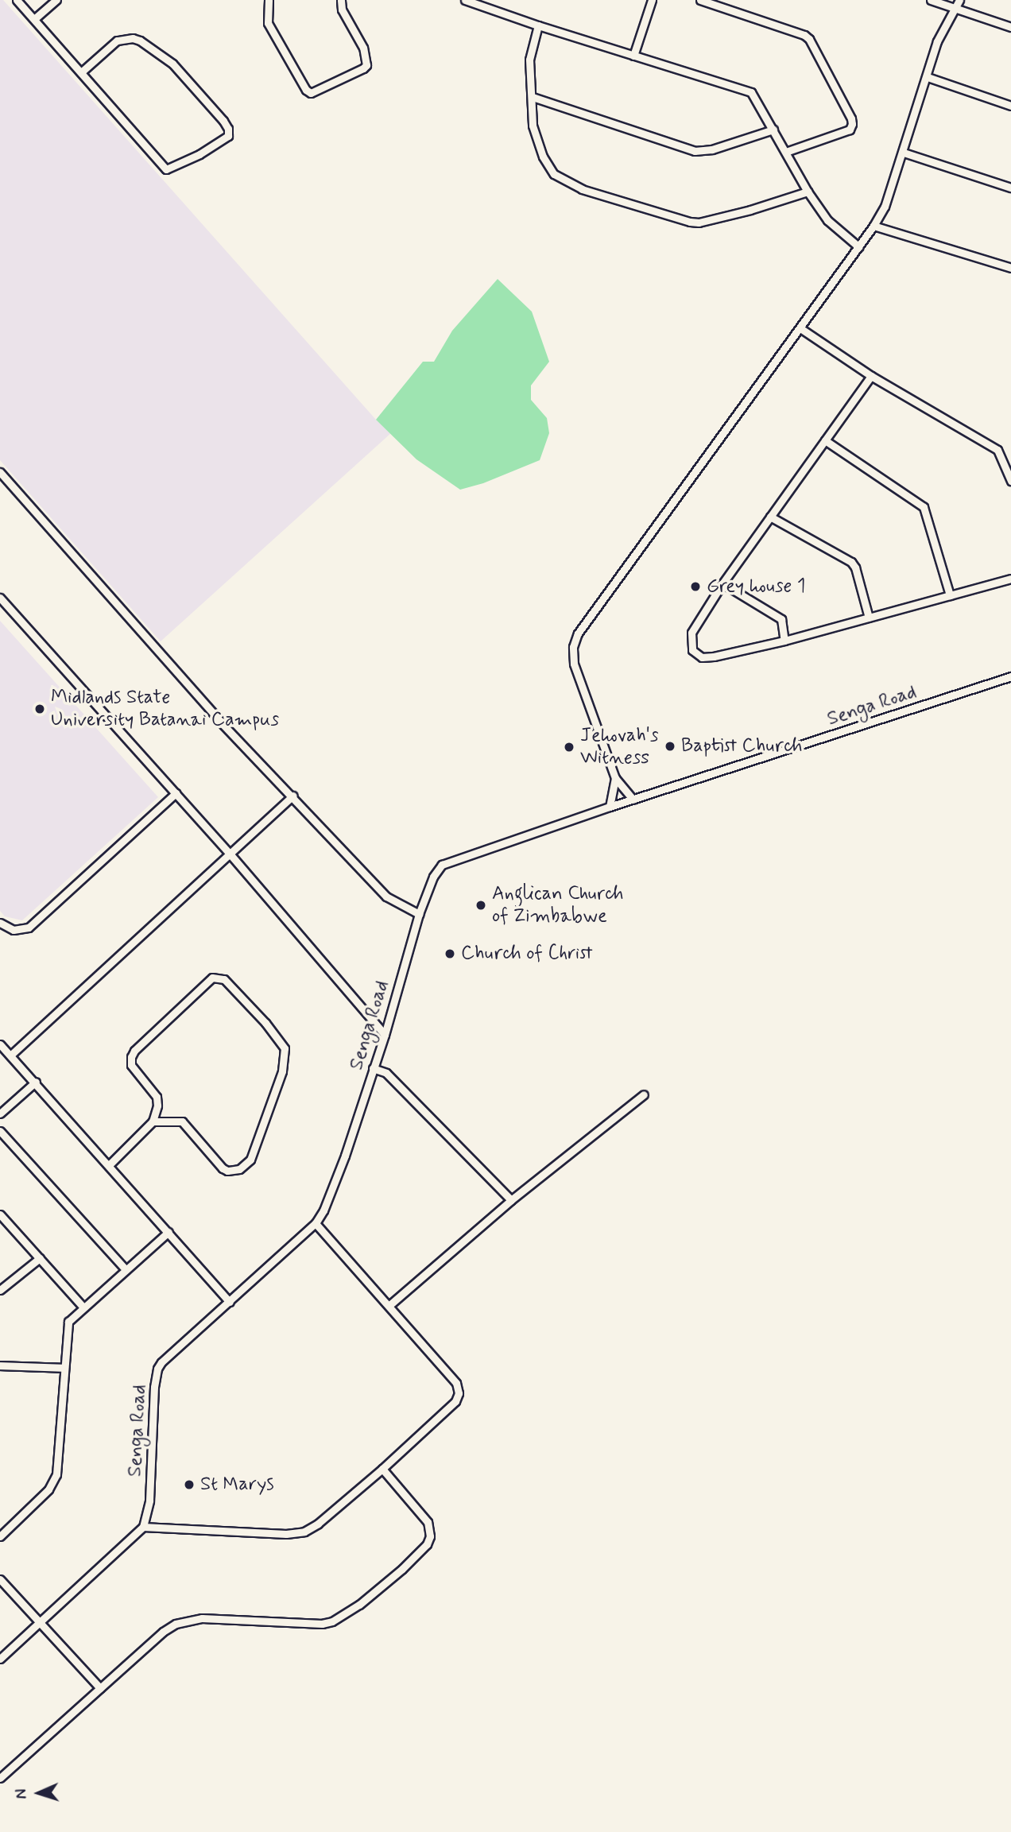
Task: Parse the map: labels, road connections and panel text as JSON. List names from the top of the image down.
{
  "streets": {
    "street": ["Senga Road"]
  },
  "places": [
    "Grey house 1",
    "Midlands State University Batanai Campus",
    "Baptist Church",
    "Jehovah's Witness",
    "Anglican Church of Zimbabwe",
    "Church of Christ",
    "St Marys"
  ],
  "north": "left"
}
